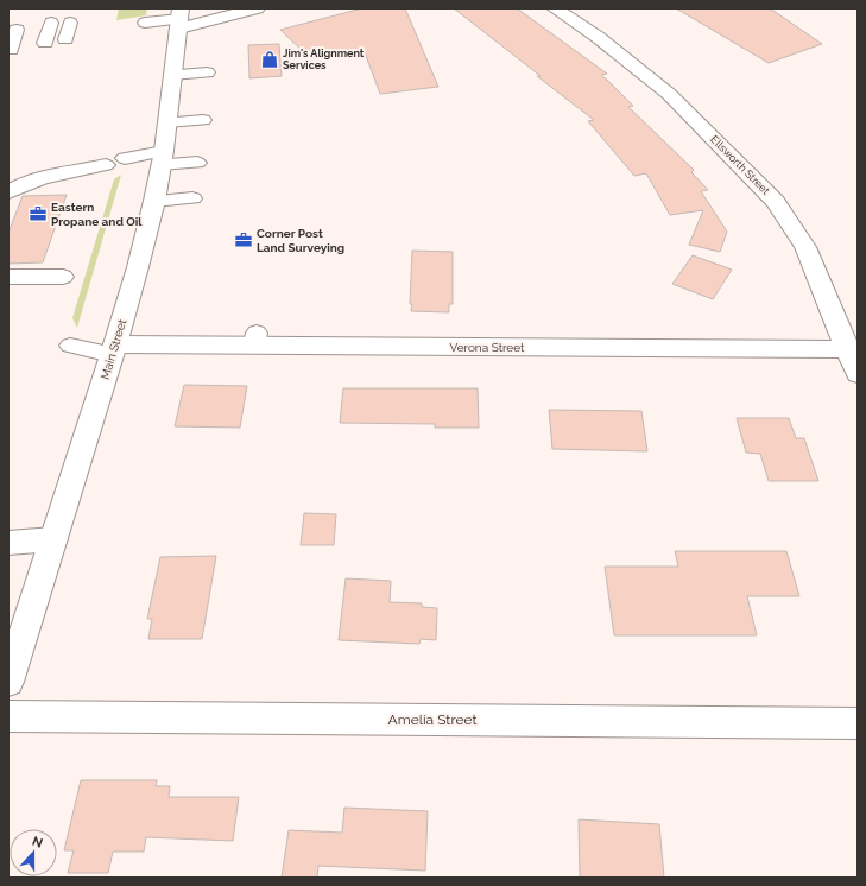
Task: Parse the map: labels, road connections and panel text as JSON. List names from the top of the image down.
{
  "streets": {
    "street": [
      "Ellsworth Street",
      "Verona Street",
      "Main Street",
      "Amelia Street"
    ]
  },
  "crossings": [
    ["Ellsworth Street", "Verona Street"],
    ["Verona Street", "Main Street"]
  ],
  "places": {
    "shop": ["Jim's Alignment Services"],
    "office": ["Eastern Propane and Oil", "Corner Post Land Surveying"]
  },
  "north": "top"
}
